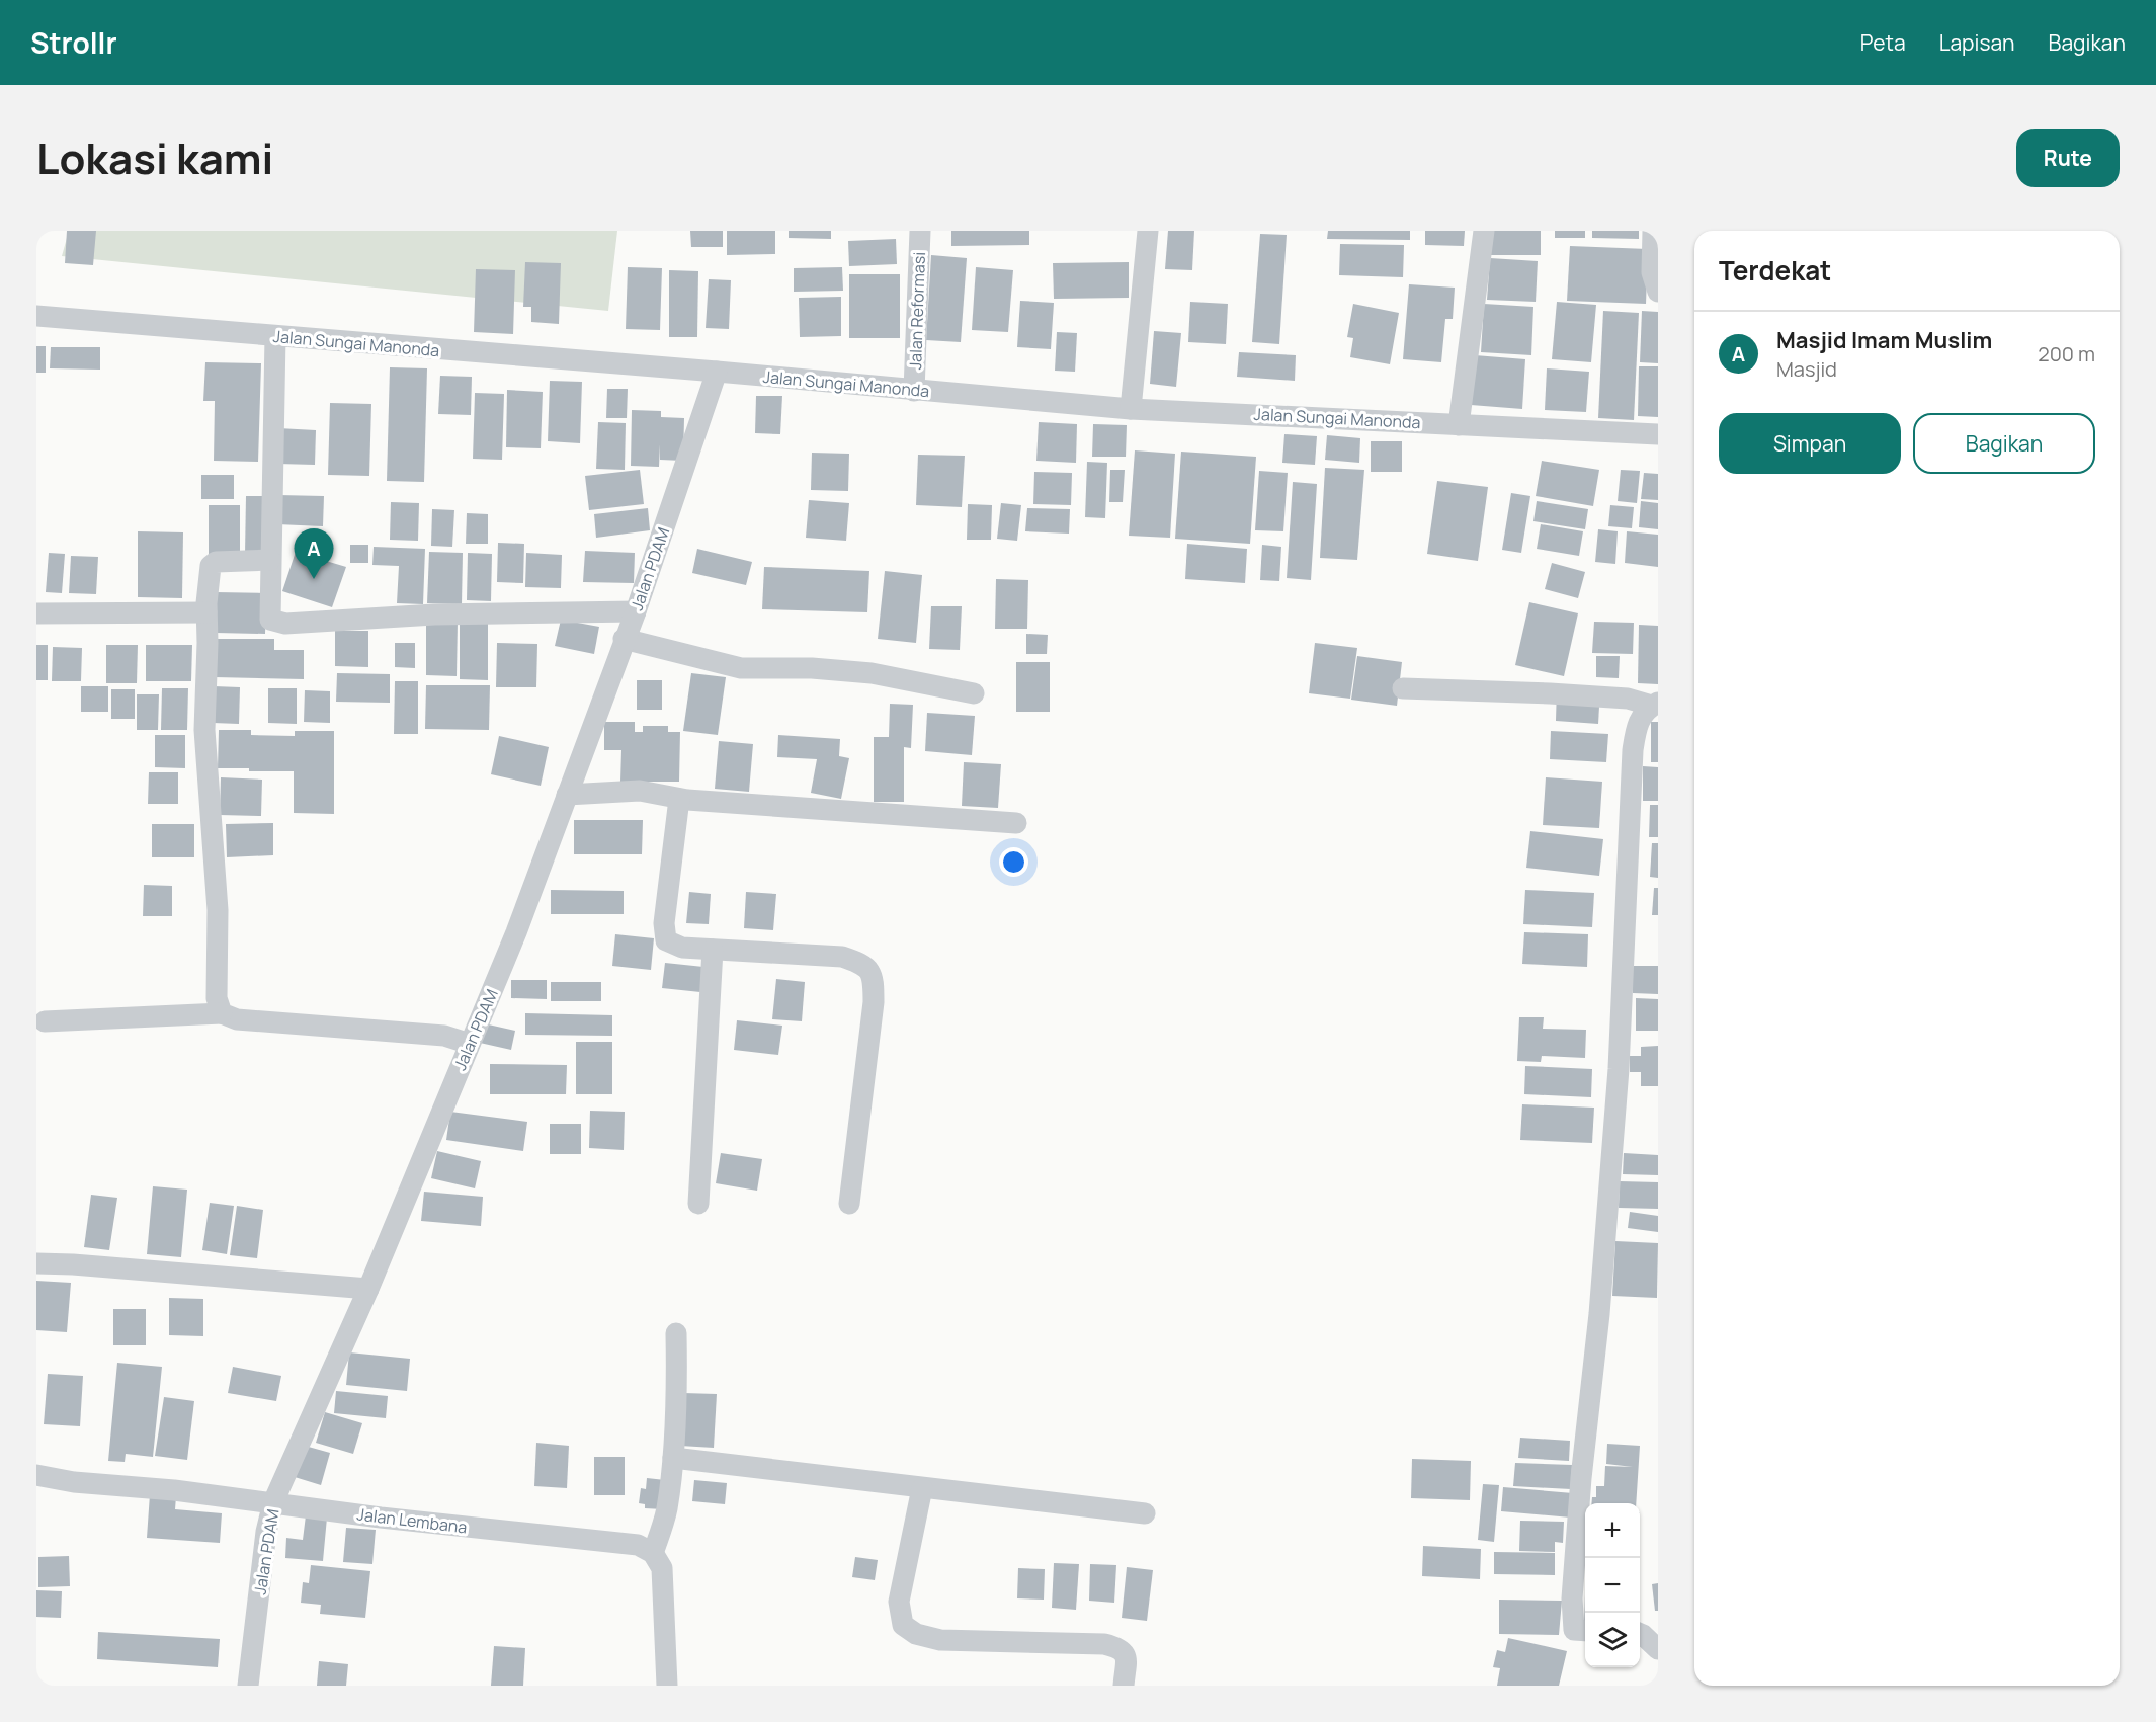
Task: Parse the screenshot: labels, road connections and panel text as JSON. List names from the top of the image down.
{
  "streets": {
    "street": [
      "Jalan Reformasi",
      "Jalan Sungai Manonda",
      "Jalan PDAM",
      "Jalan Lembana"
    ]
  },
  "crossings": [
    ["Jalan Reformasi", "Jalan Sungai Manonda"],
    ["Jalan Sungai Manonda", "Jalan PDAM"],
    ["Jalan PDAM", "Jalan Lembana"]
  ],
  "page": {
    "header": "Strollr",
    "nav": ["Peta", "Lapisan", "Bagikan"],
    "title": "Lokasi kami",
    "buttons": [
      "Rute",
      ["Simpan", "Bagikan"]
    ],
    "heading": "Terdekat",
    "list": [
      {
        "mark": "A",
        "name": "Masjid Imam Muslim",
        "note": "Masjid",
        "value": "200 m"
      }
    ],
    "pins": "A",
    "map_buttons": ["+", "−"]
  }
}
